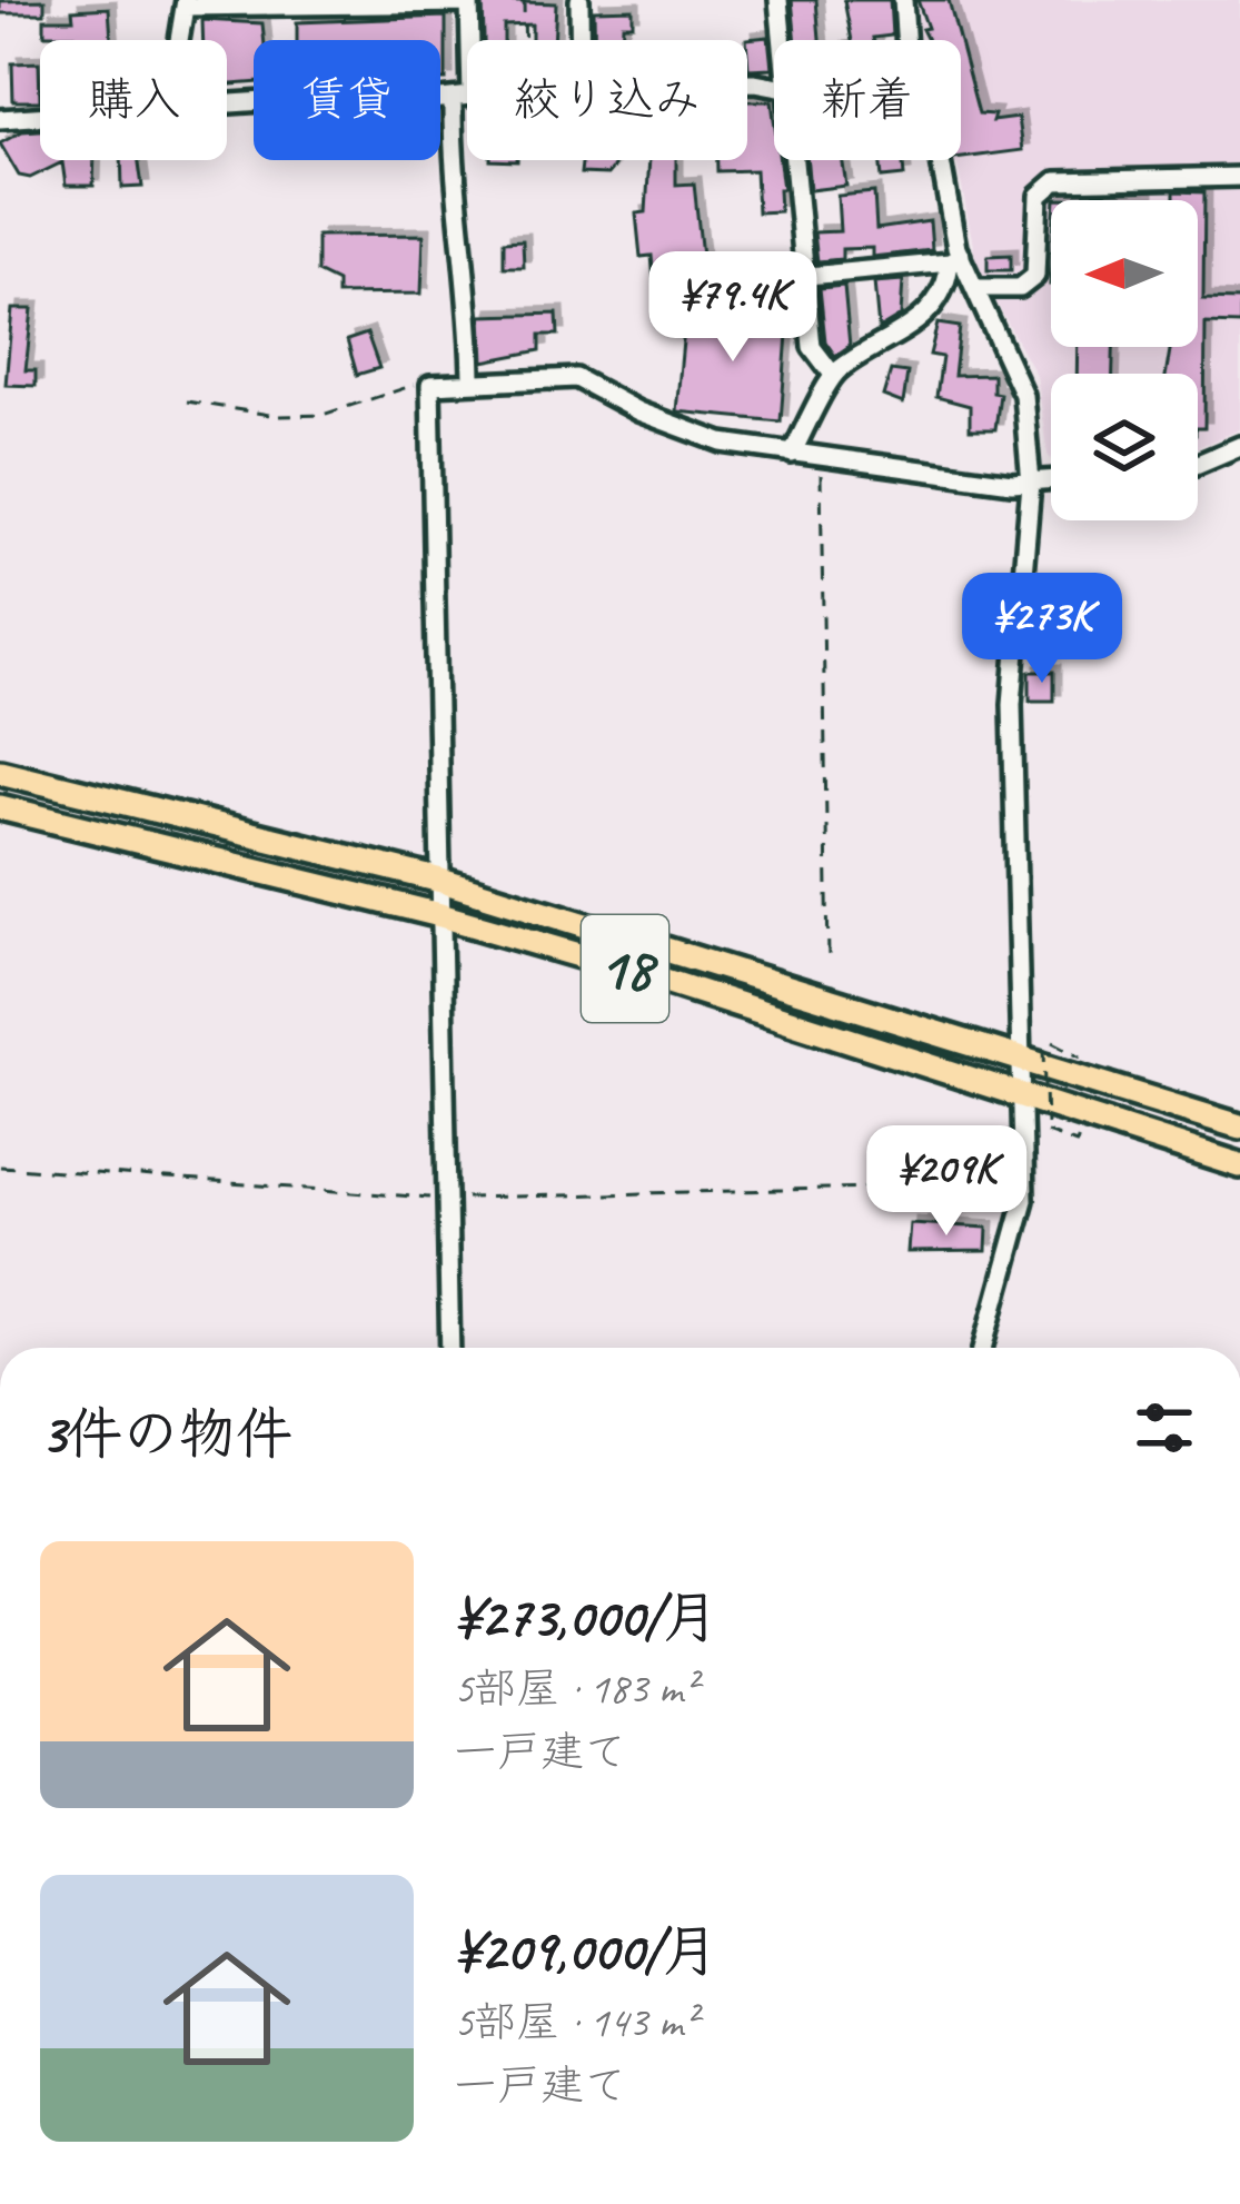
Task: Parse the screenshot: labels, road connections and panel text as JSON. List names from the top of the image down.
{
  "streets": {
    "highway": ["18"]
  },
  "north": "left",
  "page": {
    "chip": [
      "購入",
      "賃貸",
      "絞り込み",
      "新着"
    ],
    "price": ["¥79.4K", "¥273K", "¥209K"],
    "heading": "3件の物件",
    "list": [
      {
        "name": "¥273,000/月",
        "note": "5部屋 · 183 m² · 一戸建て"
      },
      {
        "name": "¥209,000/月",
        "note": "5部屋 · 143 m² · 一戸建て"
      }
    ]
  }
}
